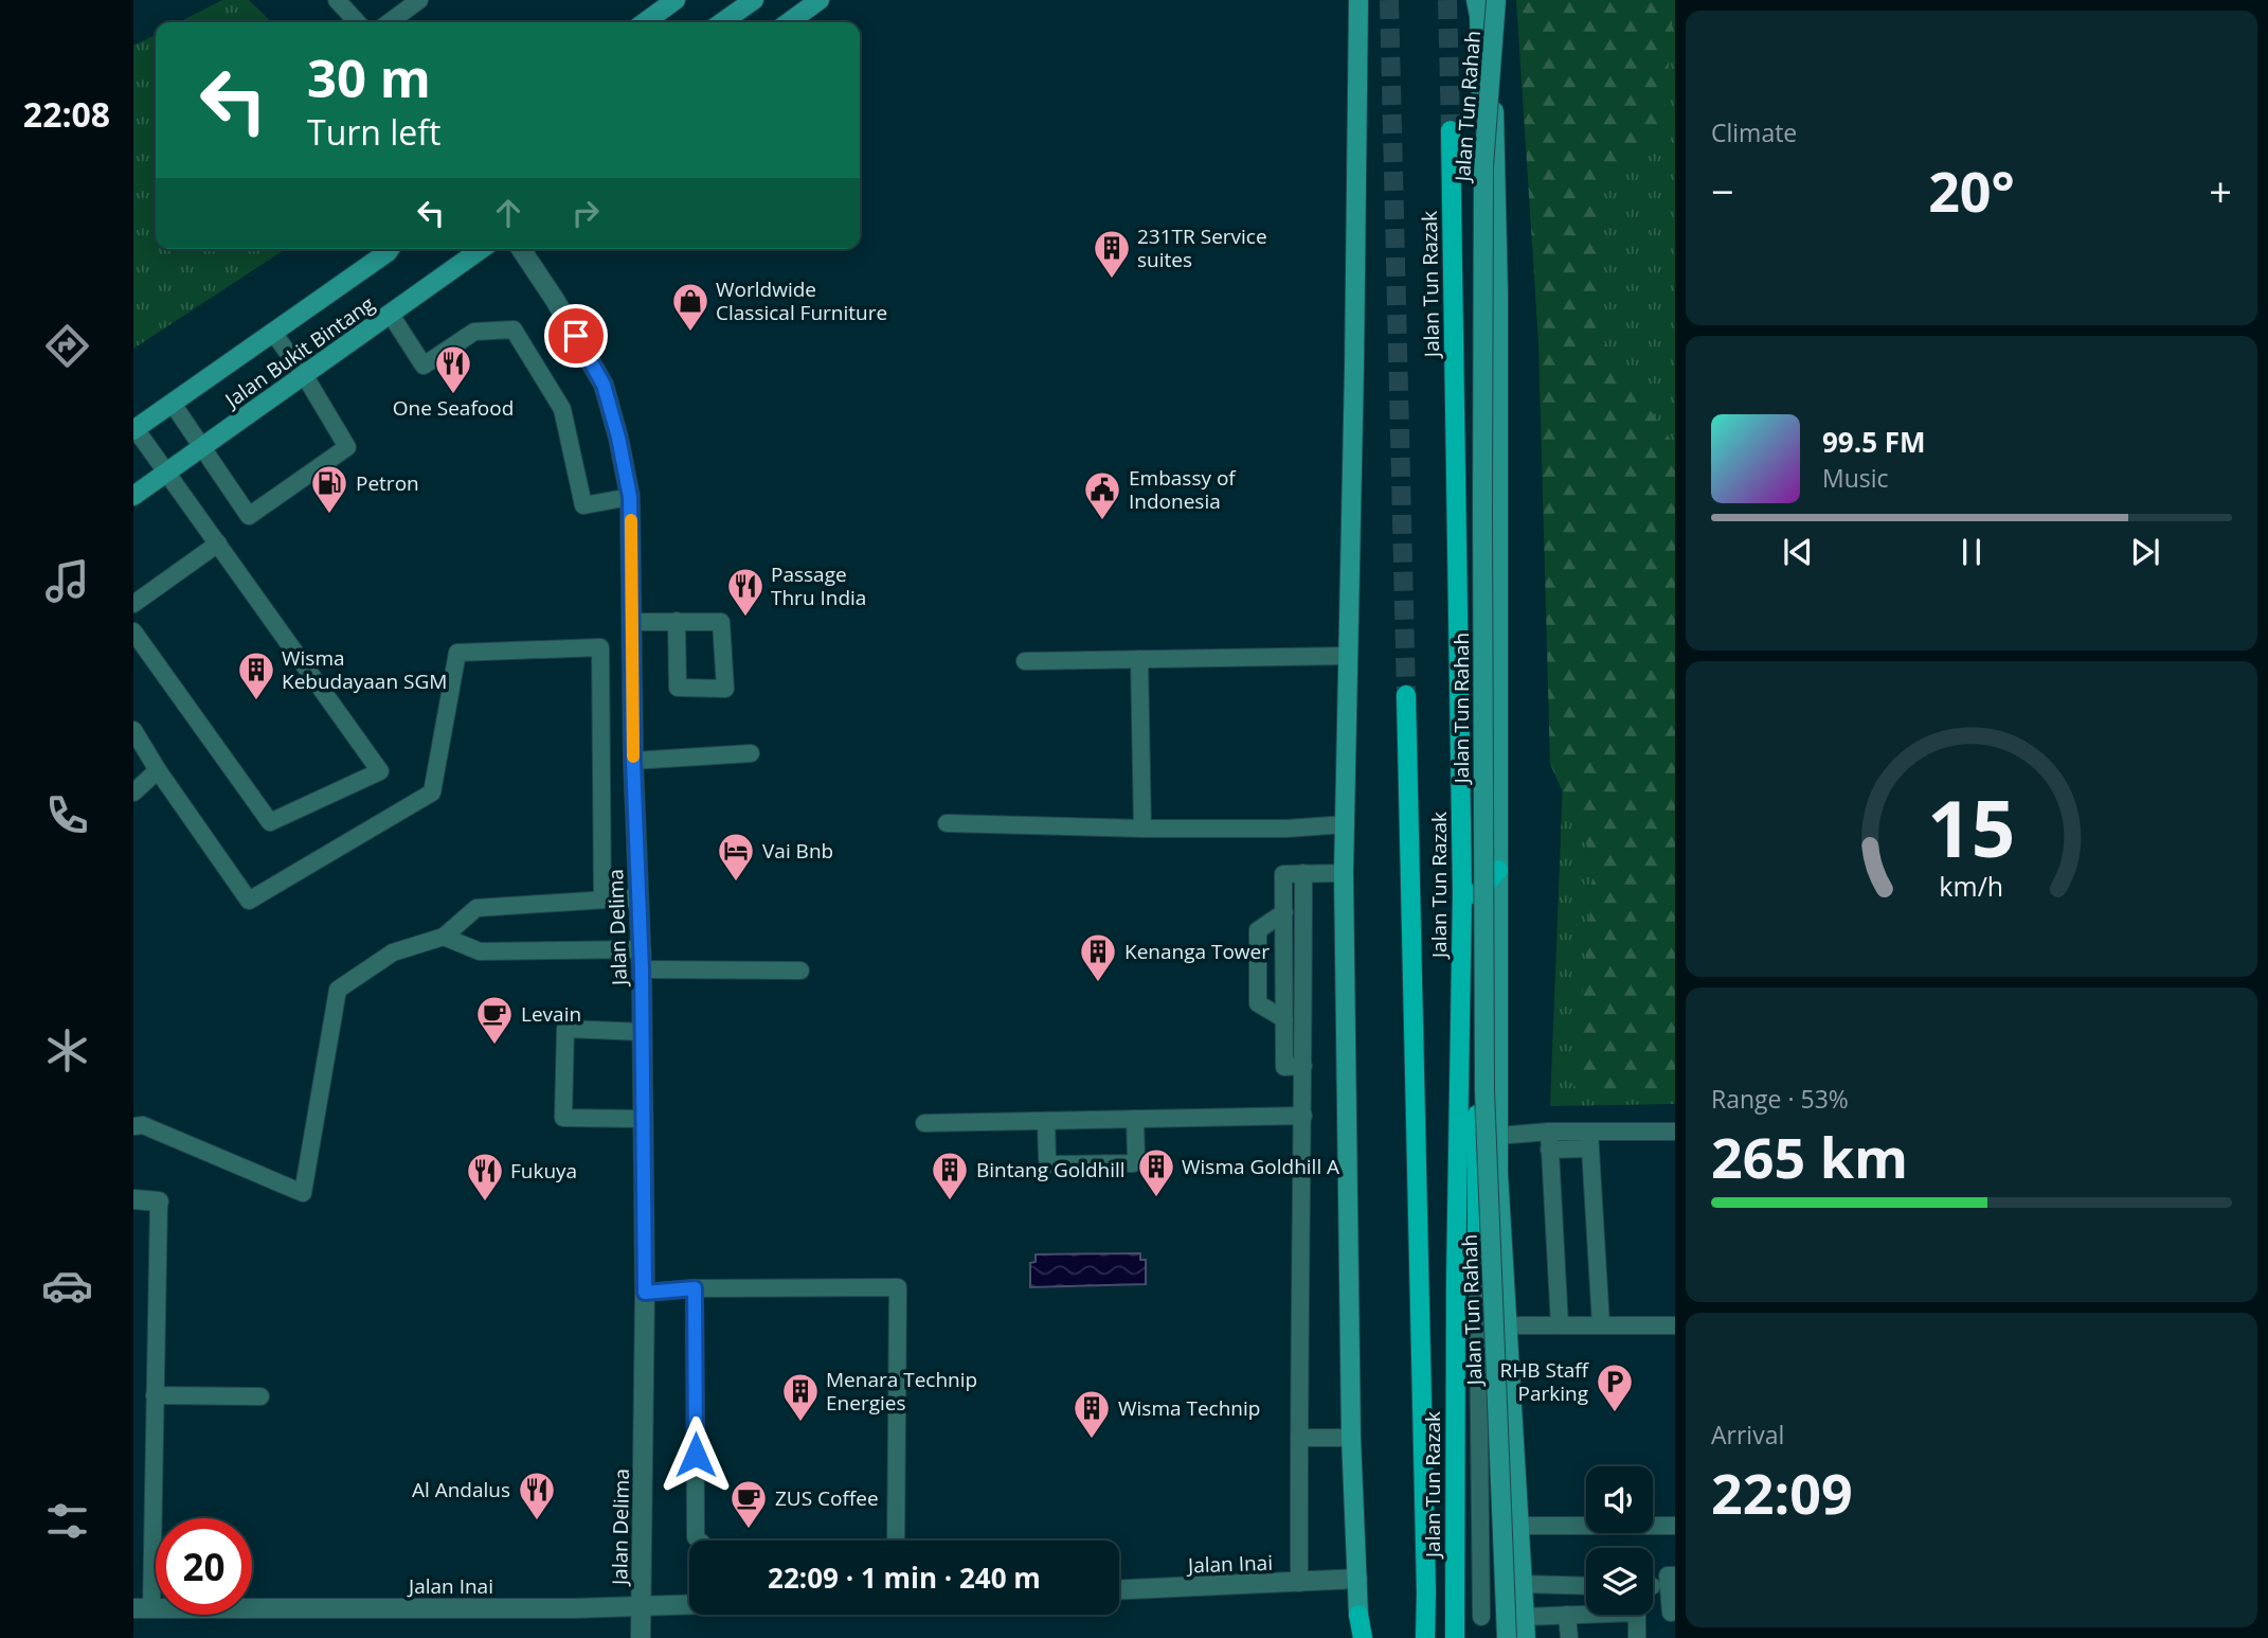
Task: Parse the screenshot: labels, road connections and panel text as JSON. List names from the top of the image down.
{
  "streets": {
    "main road": ["Jalan Tun Rahah", "Jalan Tun Razak", "Jalan Bukit Bintang"],
    "street": ["Jalan Delima", "Jalan Inai"]
  },
  "crossings": [
    ["Jalan Delima", "Jalan Inai"]
  ],
  "places": {
    "building": [
      "231TR Service suites",
      "Wisma Kebudayaan SGM",
      "Kenanga Tower",
      "Wisma Goldhill A",
      "Bintang Goldhill",
      "Menara Technip Energies",
      "Wisma Technip"
    ],
    "shop": ["Worldwide Classical Furniture"],
    "restaurant": [
      "One Seafood",
      "Passage Thru India",
      "Fukuya",
      "Al Andalus"
    ],
    "fuel station": ["Petron"],
    "public building": ["Embassy of Indonesia"],
    "hotel": ["Vai Bnb"],
    "cafe": ["Levain", "ZUS Coffee"],
    "parking": ["RHB Staff Parking"]
  },
  "page": {
    "tabs": "22:08",
    "tile": [
      "Climate",
      ["Range · 53%", "265 km"],
      ["Arrival", "22:09"]
    ],
    "turn": ["30 m", "Turn left"],
    "heat": ["−", "20°", "+"],
    "song": ["99.5 FM", "Music"],
    "limit": "20",
    "trip": "22:09 · 1 min · 240 m",
    "gauge": ["15", "km/h"]
  }
}
